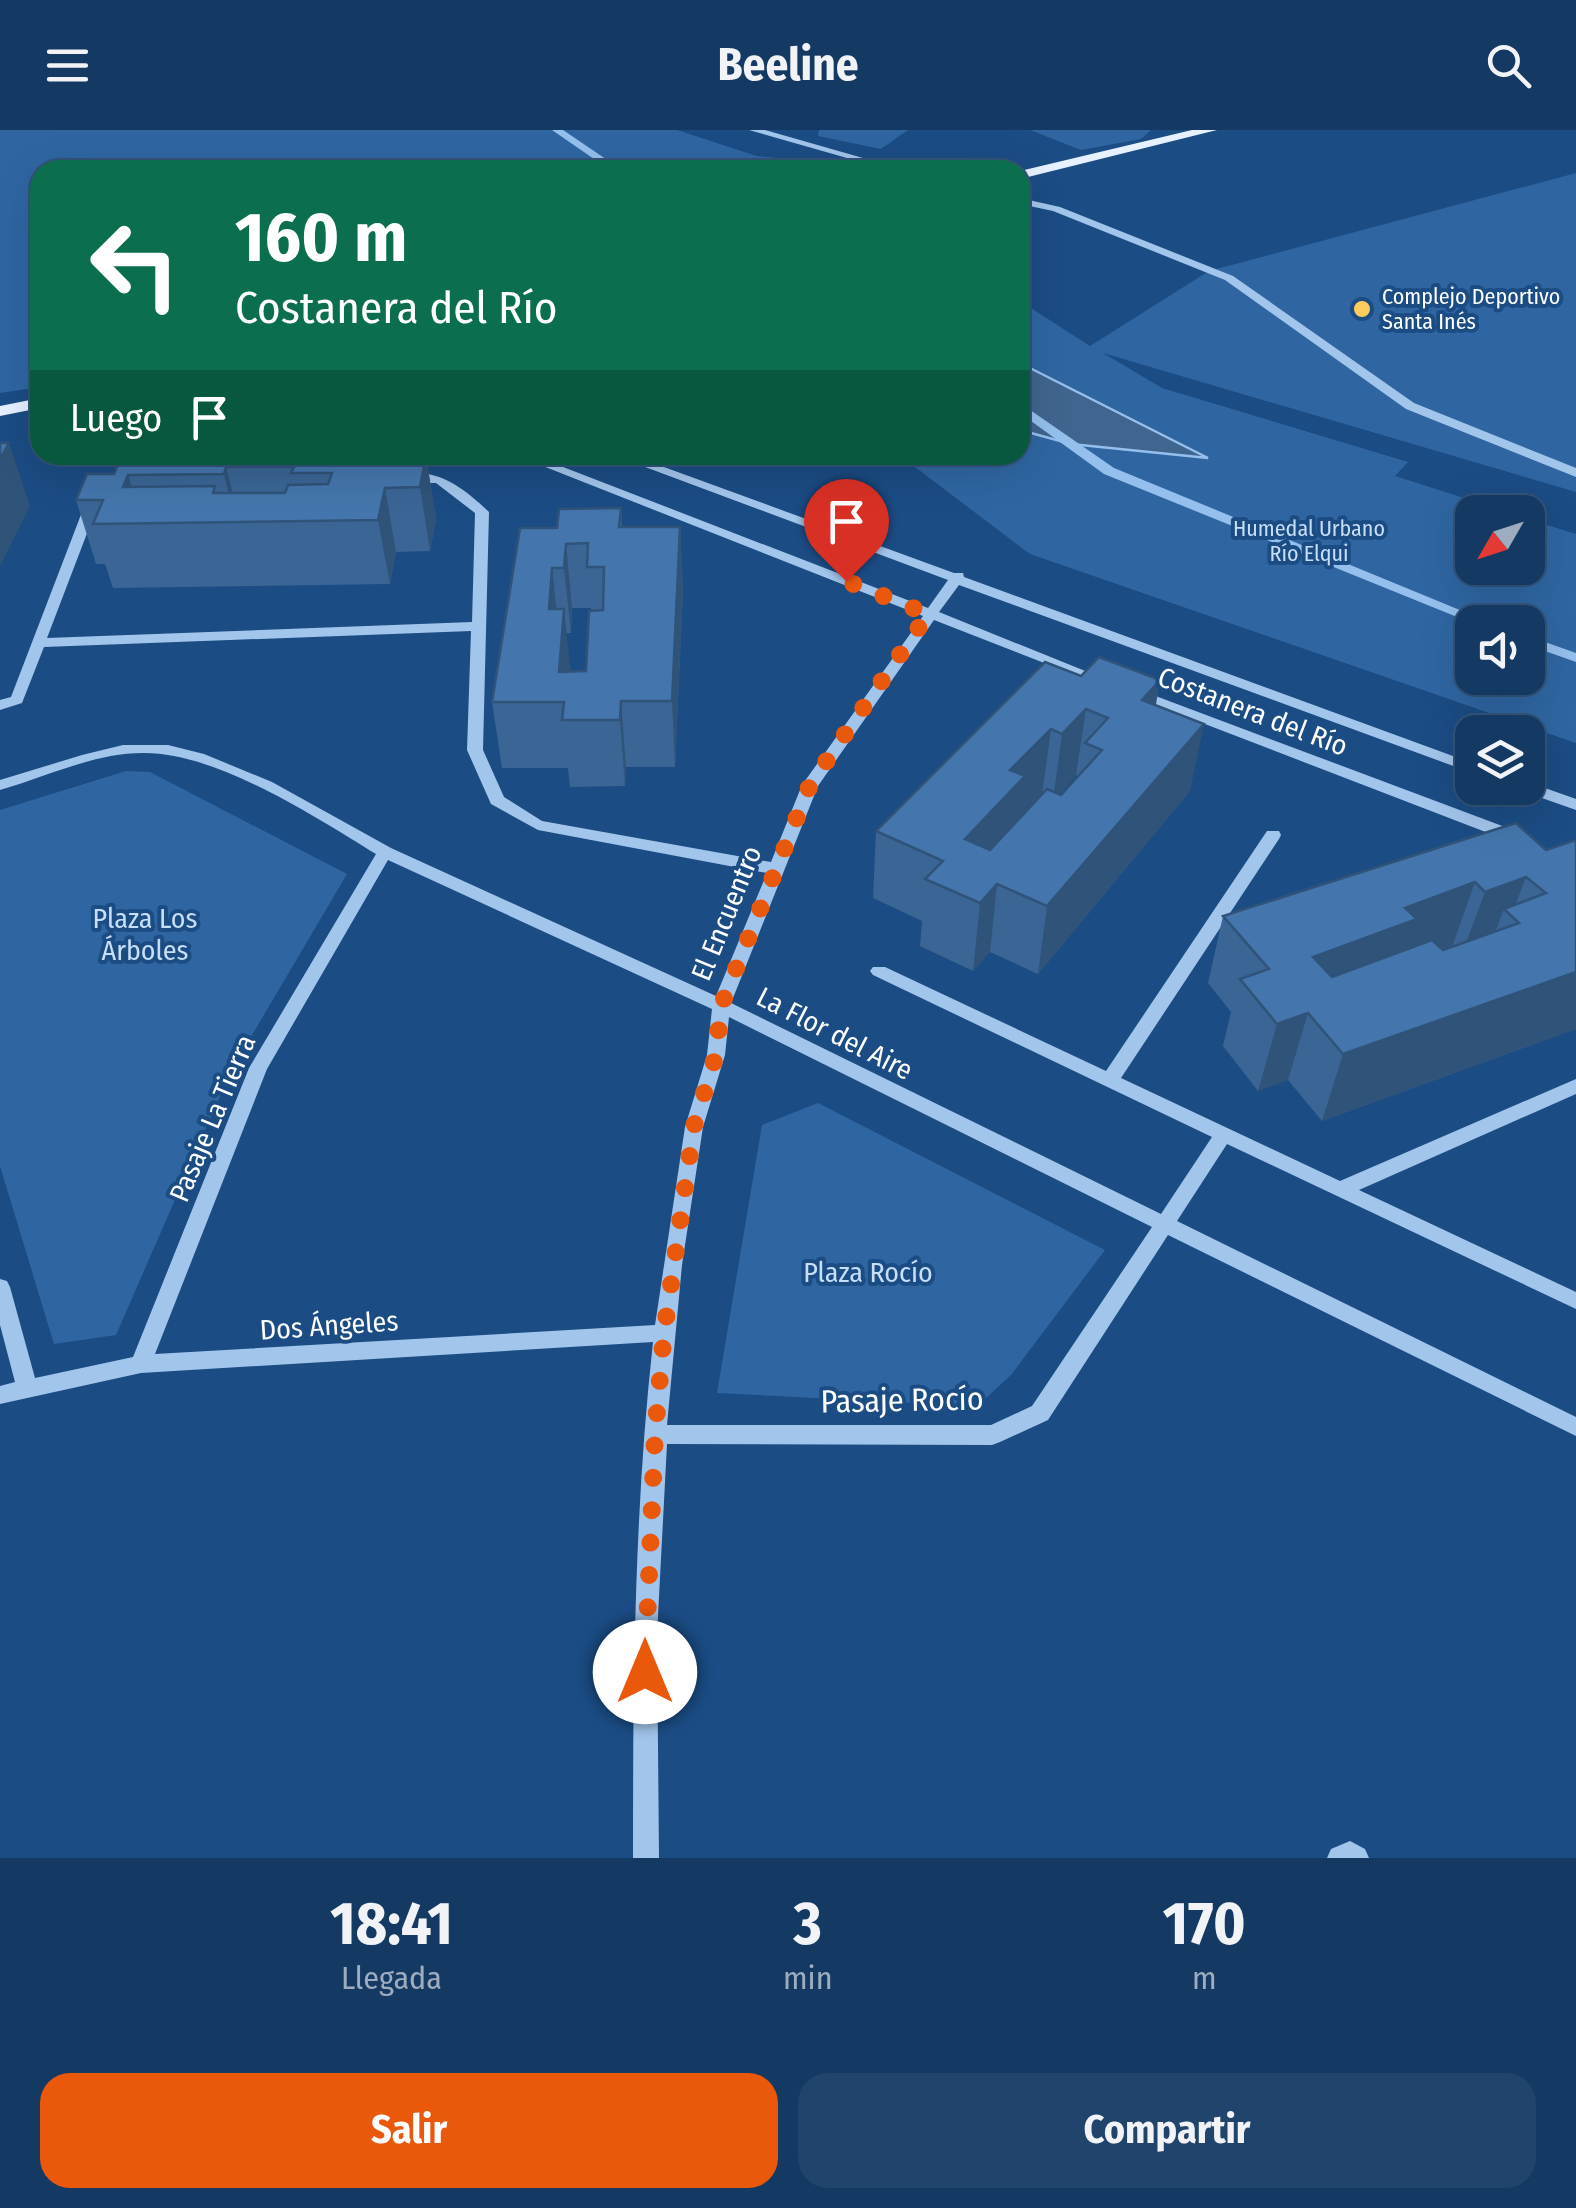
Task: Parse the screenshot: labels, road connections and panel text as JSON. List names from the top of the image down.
{
  "streets": {
    "street": [
      "Costanera del Río",
      "El Encuentro",
      "La Flor del Aire",
      "Pasaje La Tierra",
      "Dos Ángeles",
      "Pasaje Rocío"
    ]
  },
  "crossings": [
    ["Costanera del Río", "El Encuentro"],
    ["El Encuentro", "La Flor del Aire"],
    ["El Encuentro", "Dos Ángeles"],
    ["El Encuentro", "Pasaje Rocío"],
    ["La Flor del Aire", "Pasaje La Tierra"],
    ["La Flor del Aire", "Pasaje Rocío"],
    ["Pasaje La Tierra", "Dos Ángeles"]
  ],
  "parks": ["Humedal Urbano Río Elqui", "Plaza Los Árboles", "Plaza Rocío"],
  "places": ["Complejo Deportivo Santa Inés"],
  "north": "bottom left",
  "page": {
    "header": "Beeline",
    "turn": ["160 m", "Costanera del Río"],
    "then": "Luego",
    "eta": [
      "18:41",
      "Llegada",
      "3",
      "min",
      "170",
      "m"
    ],
    "buttons": ["Salir", "Compartir"]
  }
}
